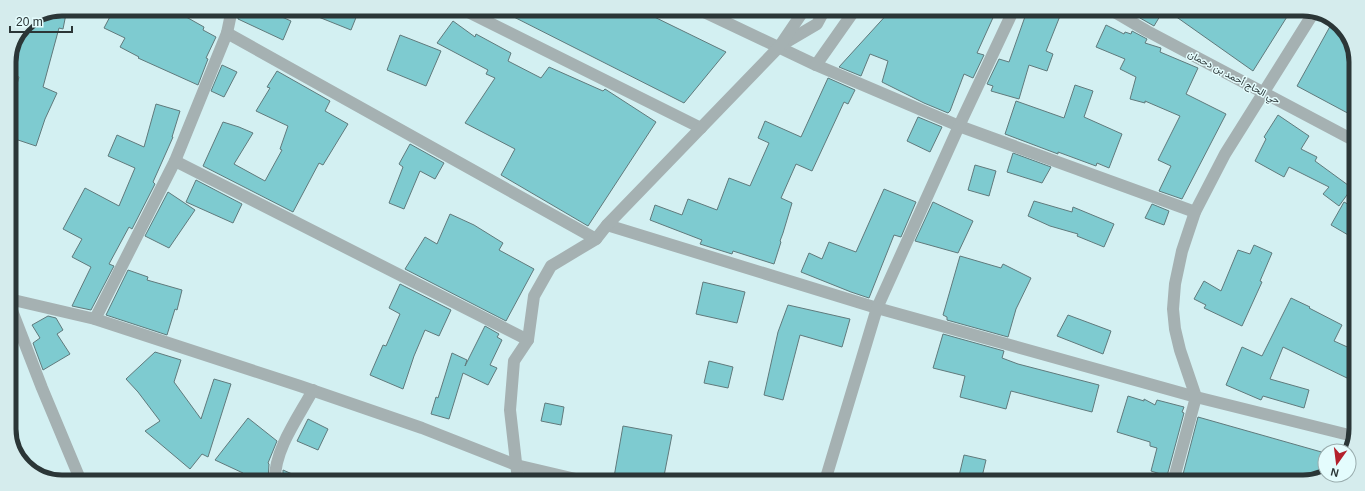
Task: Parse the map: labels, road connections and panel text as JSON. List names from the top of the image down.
{
  "streets": {
    "street": ["حي الحاج أحمد بن دحمان"]
  },
  "scale_bar": "20 m",
  "north": "bottom"
}
